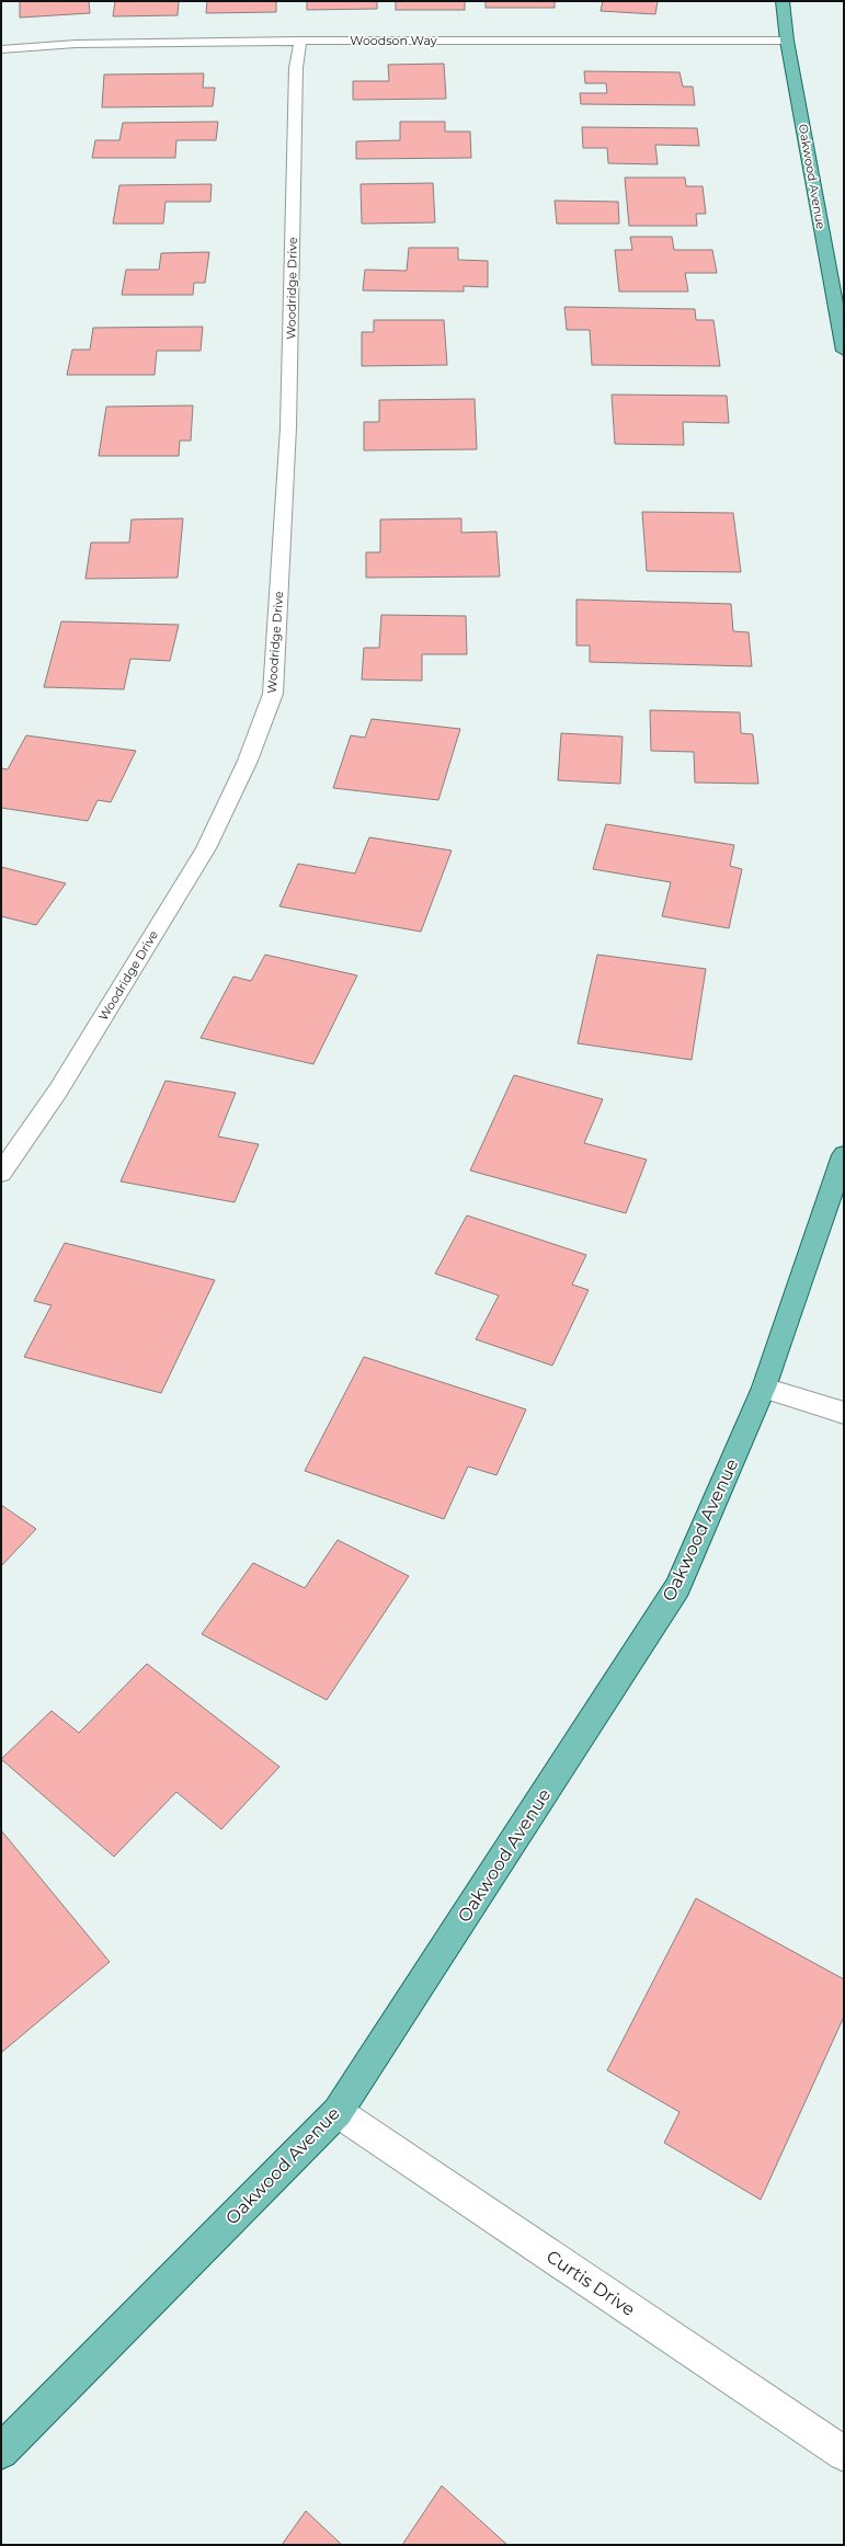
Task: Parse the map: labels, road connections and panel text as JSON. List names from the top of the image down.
{
  "streets": {
    "main road": ["Oakwood Avenue"],
    "street": ["Woodson Way", "Woodridge Drive", "Curtis Drive"]
  },
  "crossings": [
    ["Woodson Way", "Oakwood Avenue"],
    ["Woodson Way", "Woodridge Drive"],
    ["Oakwood Avenue", "Curtis Drive"]
  ]
}
